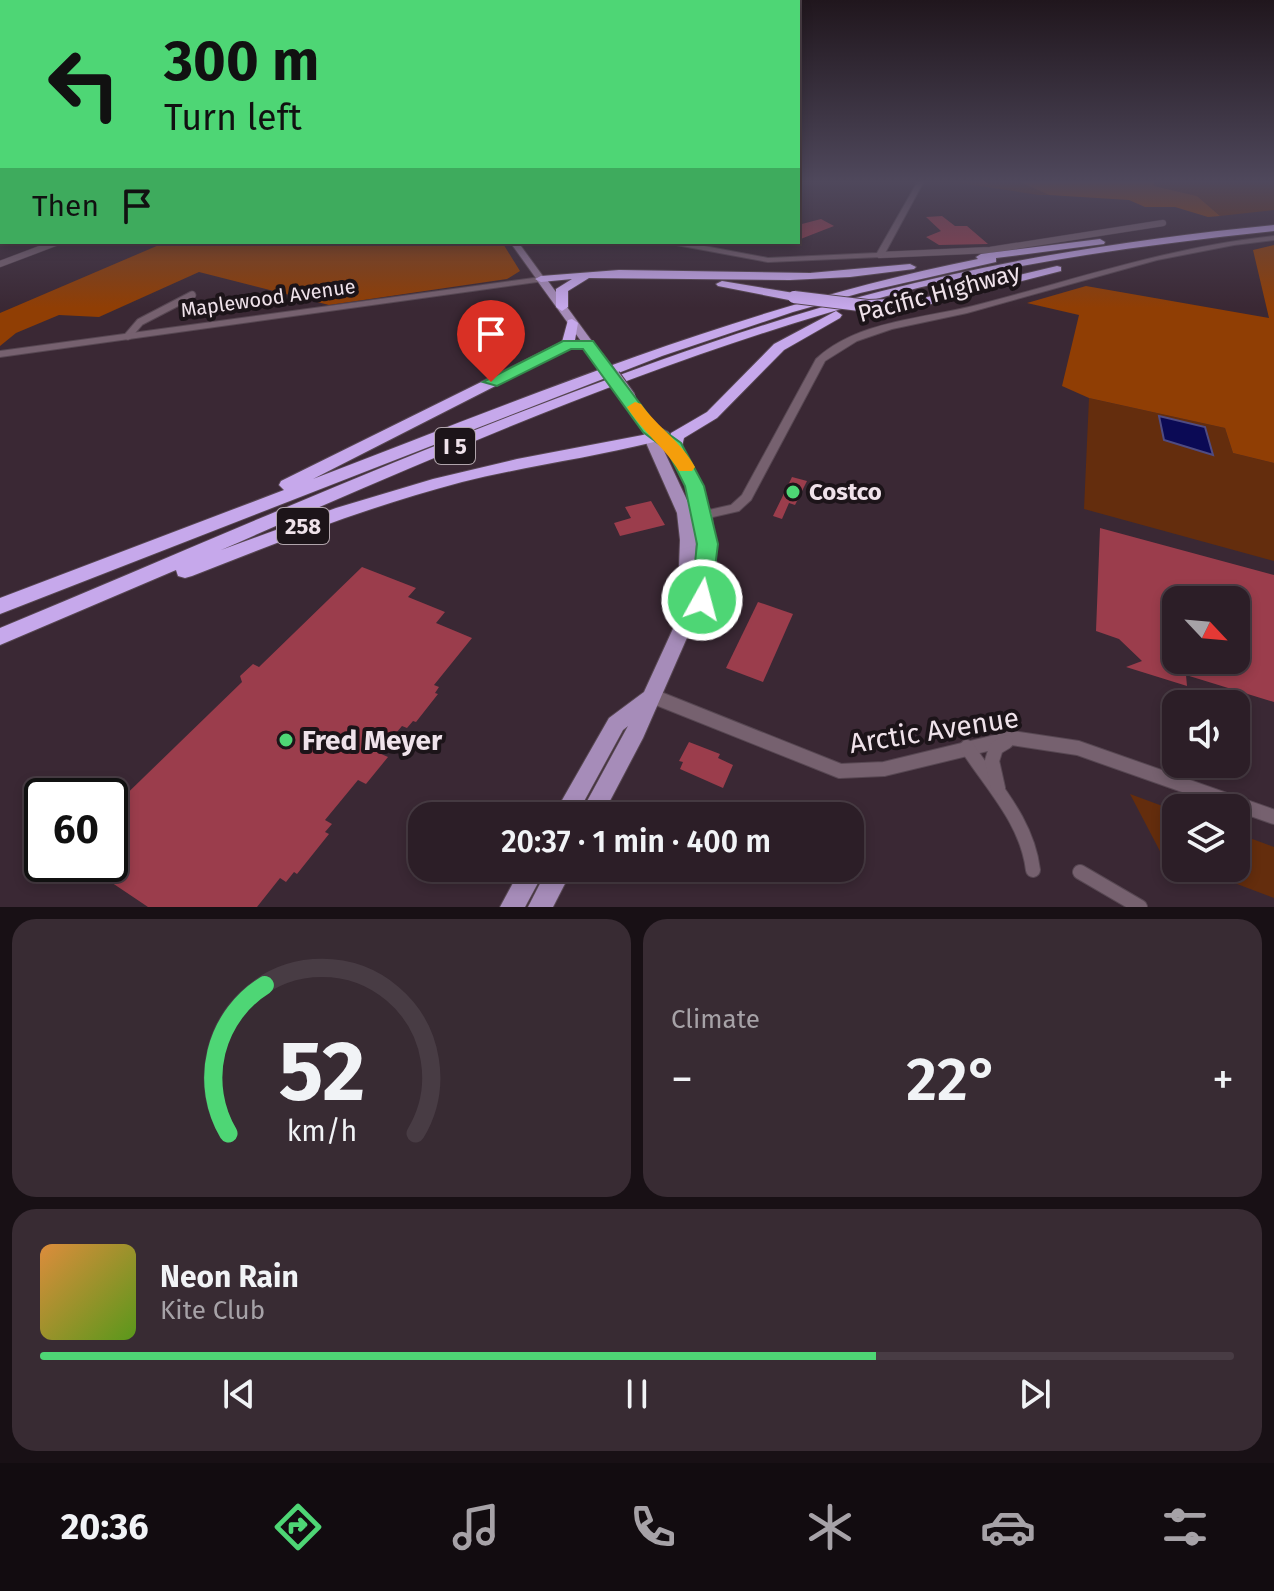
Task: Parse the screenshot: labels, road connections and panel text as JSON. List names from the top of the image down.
{
  "streets": {
    "highway": ["I 5", "258"],
    "street": ["Pacific Highway", "Maplewood Avenue", "Arctic Avenue"]
  },
  "crossings": [
    ["I 5", "258"]
  ],
  "places": ["Costco", "Fred Meyer"],
  "north": "bottom right",
  "page": {
    "turn": ["300 m", "Turn left"],
    "then": "Then",
    "limit": "60",
    "trip": "20:37 · 1 min · 400 m",
    "tile": "Climate",
    "heat": ["−", "22°", "+"],
    "song": ["Neon Rain", "Kite Club"],
    "tabs": "20:36",
    "gauge": ["52", "km/h"]
  }
}
